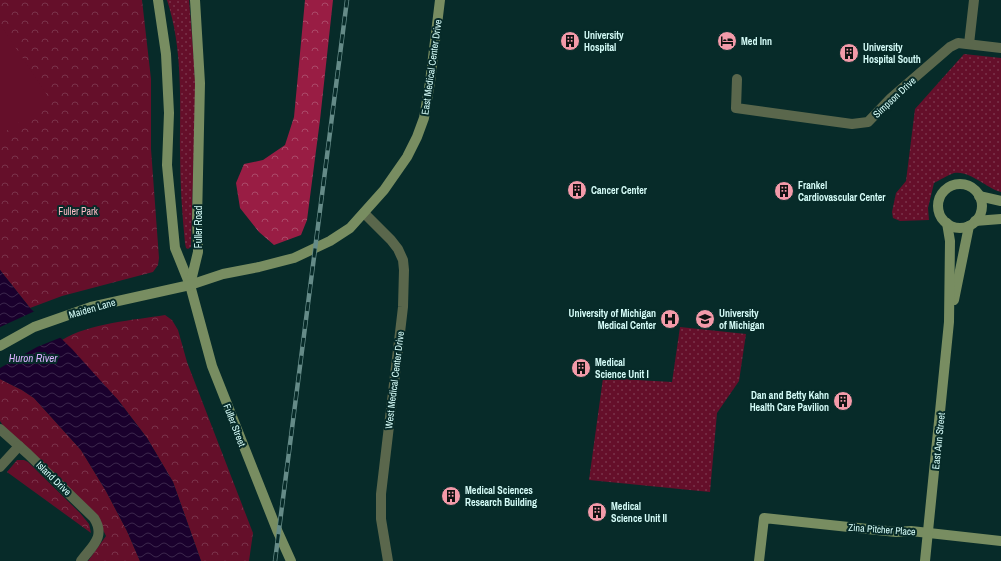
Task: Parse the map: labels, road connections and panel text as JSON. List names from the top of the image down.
{
  "streets": {
    "street": [
      "East Medical Center Drive",
      "Simpson Drive",
      "Fuller Road",
      "Maiden Lane",
      "West Medical Center Drive",
      "Fuller Street",
      "East Ann Street",
      "Island Drive",
      "Zina Pitcher Place"
    ]
  },
  "crossings": [
    ["East Medical Center Drive", "Fuller Road"],
    ["East Medical Center Drive", "Maiden Lane"],
    ["East Medical Center Drive", "West Medical Center Drive"],
    ["East Medical Center Drive", "Fuller Street"],
    ["Fuller Road", "Maiden Lane"],
    ["Fuller Road", "Fuller Street"],
    ["Maiden Lane", "Fuller Street"],
    ["East Ann Street", "Zina Pitcher Place"]
  ],
  "water": ["Huron River"],
  "parks": ["Fuller Park"],
  "places": {
    "building": [
      "University Hospital",
      "University Hospital South",
      "Cancer Center",
      "Frankel Cardiovascular Center",
      "Medical Science Unit I",
      "Dan and Betty Kahn Health Care Pavilion",
      "Medical Sciences Research Building",
      "Medical Science Unit II"
    ],
    "hotel": ["Med Inn"],
    "hospital": ["University of Michigan Medical Center"],
    "school or university": ["University of Michigan"]
  }
}
